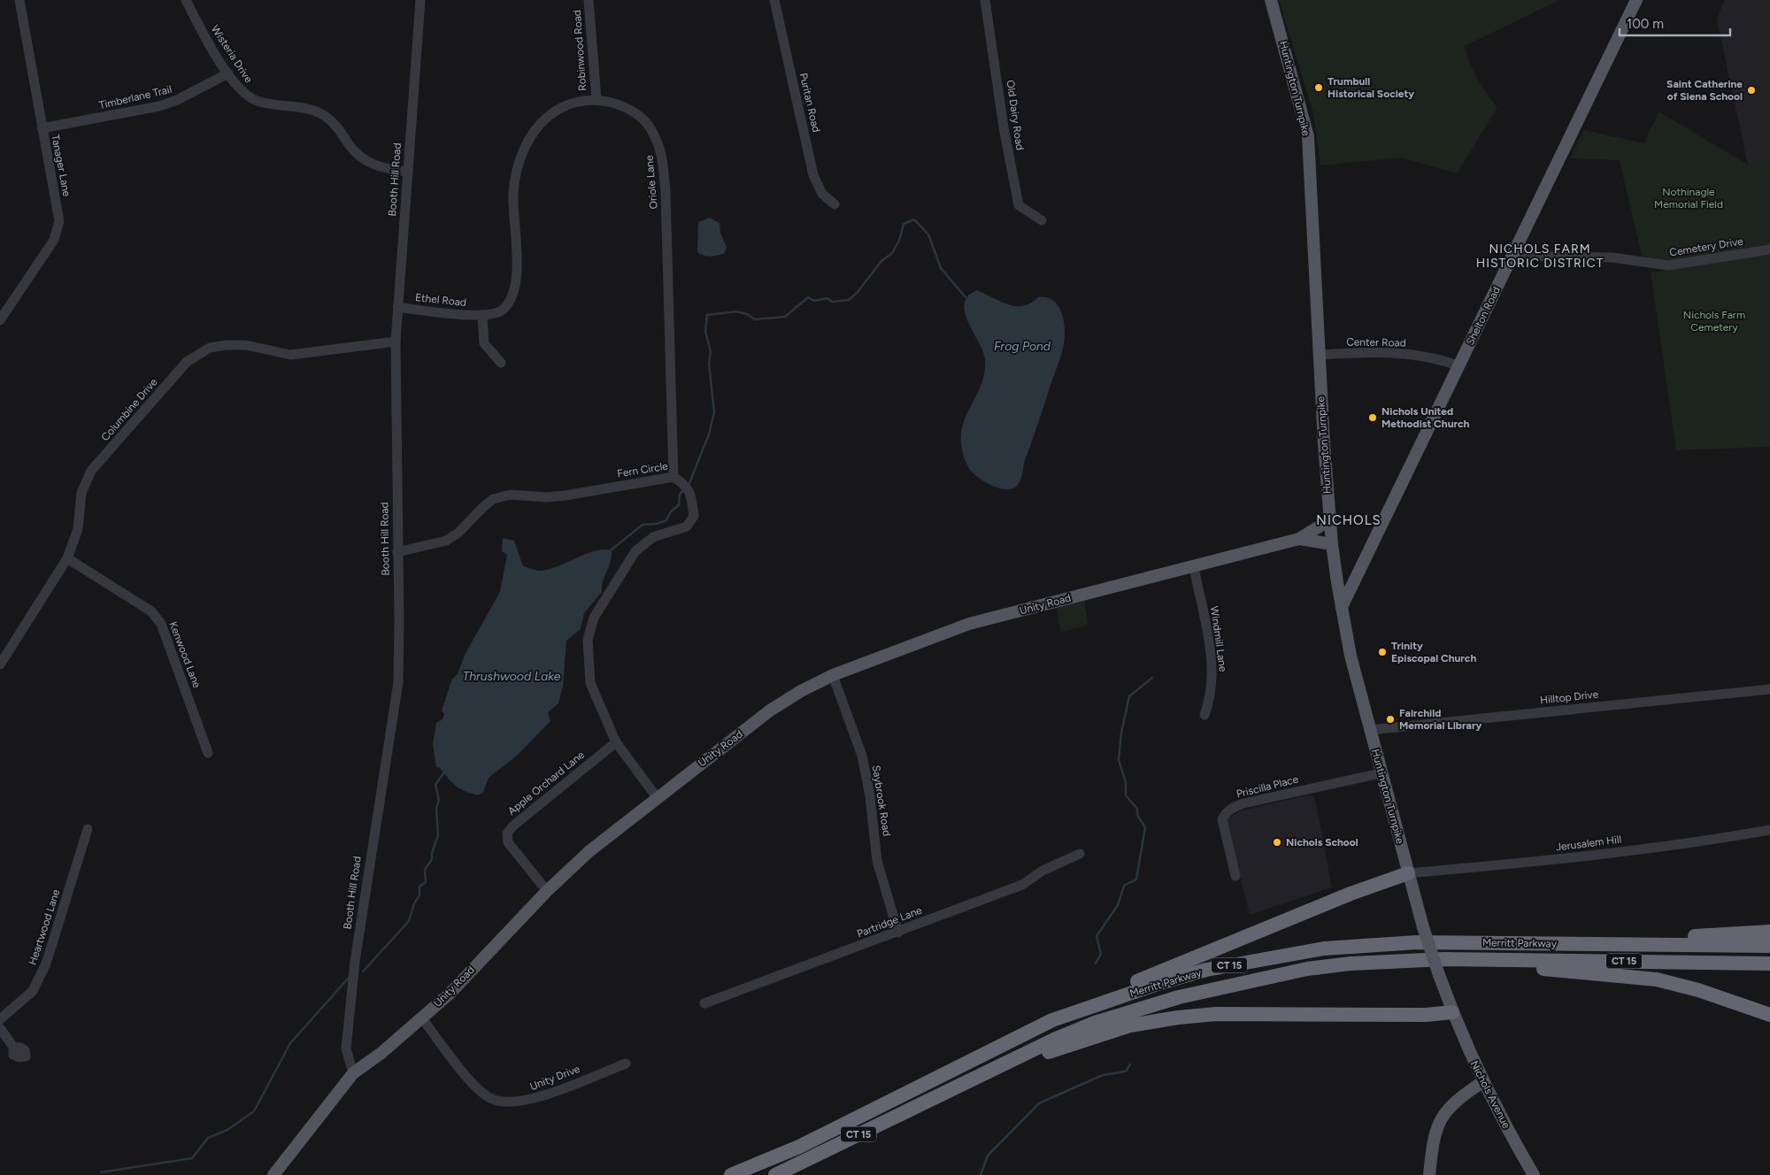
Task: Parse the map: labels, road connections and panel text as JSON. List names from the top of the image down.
{
  "streets": {
    "highway": ["Merritt Parkway", "CT 15"],
    "main road": [
      "Huntington Turnpike",
      "Shelton Road",
      "Unity Road",
      "Nichols Avenue"
    ],
    "street": [
      "Robinwood Road",
      "Wisteria Drive",
      "Timberlane Trail",
      "Puritan Road",
      "Old Dairy Road",
      "Tanager Lane",
      "Booth Hill Road",
      "Oriole Lane",
      "Cemetery Drive",
      "Ethel Road",
      "Center Road",
      "Columbine Drive",
      "Fern Circle",
      "Windmill Lane",
      "Kenwood Lane",
      "Hilltop Drive",
      "Apple Orchard Lane",
      "Priscilla Place",
      "Saybrook Road",
      "Jerusalem Hill",
      "Partridge Lane",
      "Heartwood Lane",
      "Unity Drive"
    ]
  },
  "crossings": [
    ["Robinwood Road", "Oriole Lane"],
    ["Wisteria Drive", "Timberlane Trail"],
    ["Wisteria Drive", "Booth Hill Road"],
    ["Huntington Turnpike", "Shelton Road"],
    ["Huntington Turnpike", "Center Road"],
    ["Huntington Turnpike", "Unity Road"],
    ["Huntington Turnpike", "Hilltop Drive"],
    ["Huntington Turnpike", "Priscilla Place"],
    ["Huntington Turnpike", "Jerusalem Hill"],
    ["Huntington Turnpike", "Nichols Avenue"],
    ["Timberlane Trail", "Tanager Lane"],
    ["Booth Hill Road", "Ethel Road"],
    ["Booth Hill Road", "Columbine Drive"],
    ["Booth Hill Road", "Fern Circle"],
    ["Booth Hill Road", "Unity Road"],
    ["Oriole Lane", "Ethel Road"],
    ["Oriole Lane", "Fern Circle"],
    ["Cemetery Drive", "Shelton Road"],
    ["Shelton Road", "Center Road"],
    ["Columbine Drive", "Kenwood Lane"],
    ["Fern Circle", "Unity Road"],
    ["Fern Circle", "Apple Orchard Lane"],
    ["Unity Road", "Windmill Lane"],
    ["Unity Road", "Apple Orchard Lane"],
    ["Unity Road", "Saybrook Road"],
    ["Unity Road", "Unity Drive"],
    ["Saybrook Road", "Partridge Lane"]
  ],
  "districts": ["NICHOLS FARM HISTORIC DISTRICT", "NICHOLS"],
  "water": ["Frog Pond", "Thrushwood Lake"],
  "parks": ["Nothinagle Memorial Field", "Nichols Farm Cemetery"],
  "places": [
    "Trumbull Historical Society",
    "Saint Catherine of Siena School",
    "Nichols United Methodist Church",
    "Trinity Episcopal Church",
    "Fairchild Memorial Library",
    "Nichols School"
  ],
  "scale_bar": "100 m"
}
